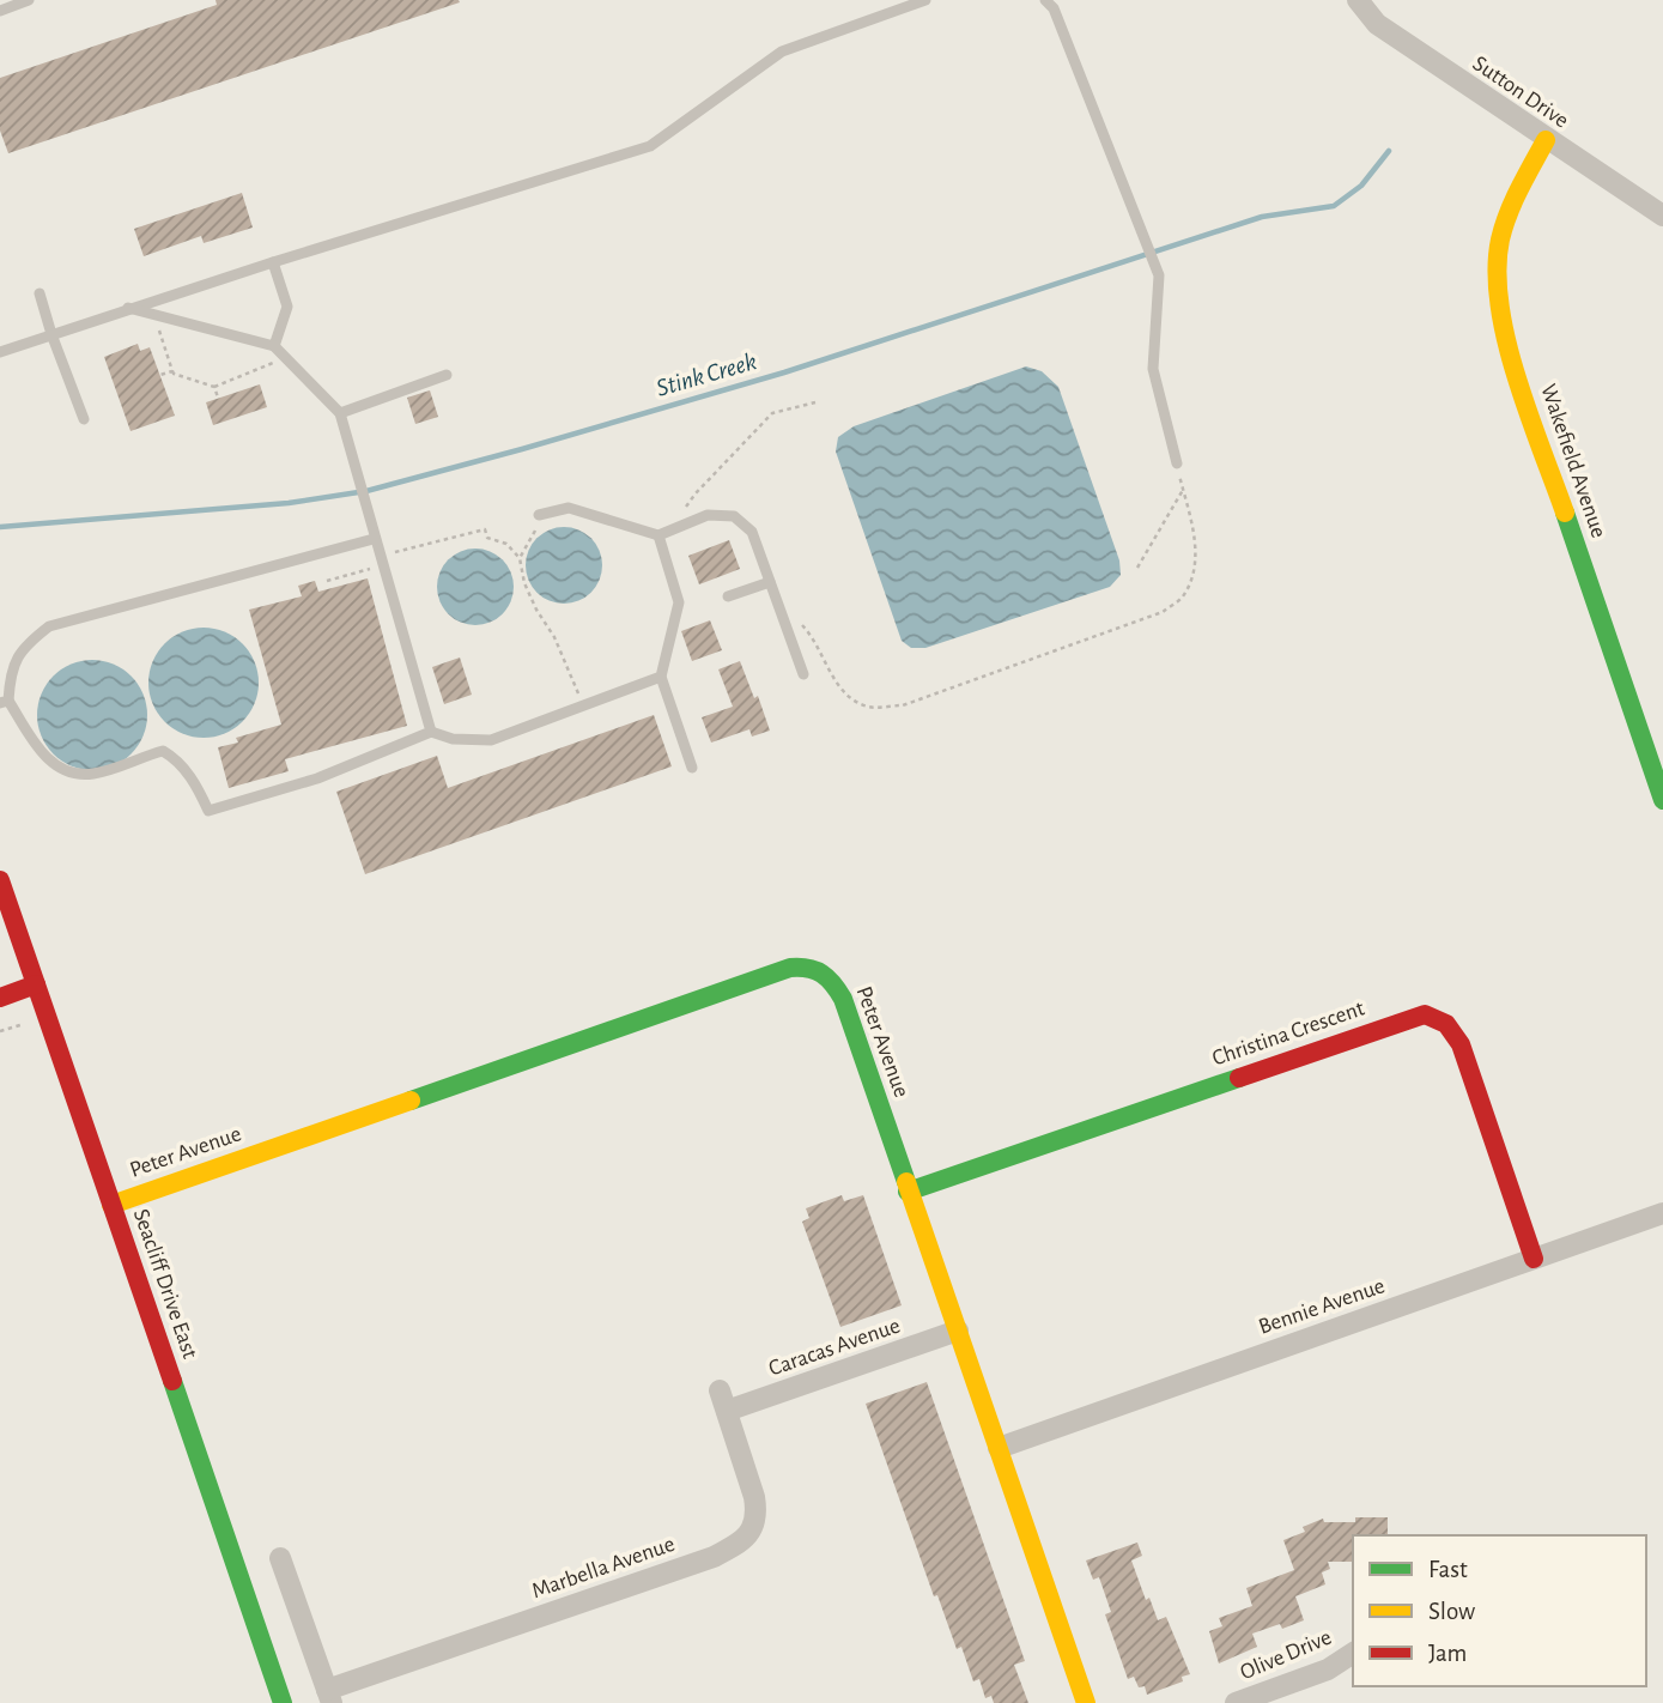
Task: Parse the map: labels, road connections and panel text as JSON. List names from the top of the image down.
{
  "streets": {
    "street": [
      "Sutton Drive",
      "Wakefield Avenue",
      "Christina Crescent",
      "Peter Avenue",
      "Seacliff Drive East",
      "Bennie Avenue",
      "Caracas Avenue",
      "Marbella Avenue",
      "Olive Drive"
    ]
  },
  "crossings": [
    ["Sutton Drive", "Wakefield Avenue"],
    ["Christina Crescent", "Peter Avenue"],
    ["Christina Crescent", "Bennie Avenue"],
    ["Peter Avenue", "Seacliff Drive East"],
    ["Peter Avenue", "Bennie Avenue"],
    ["Peter Avenue", "Caracas Avenue"],
    ["Caracas Avenue", "Marbella Avenue"]
  ],
  "water": ["Stink Creek"],
  "legend": ["Fast", "Slow", "Jam"]
}
